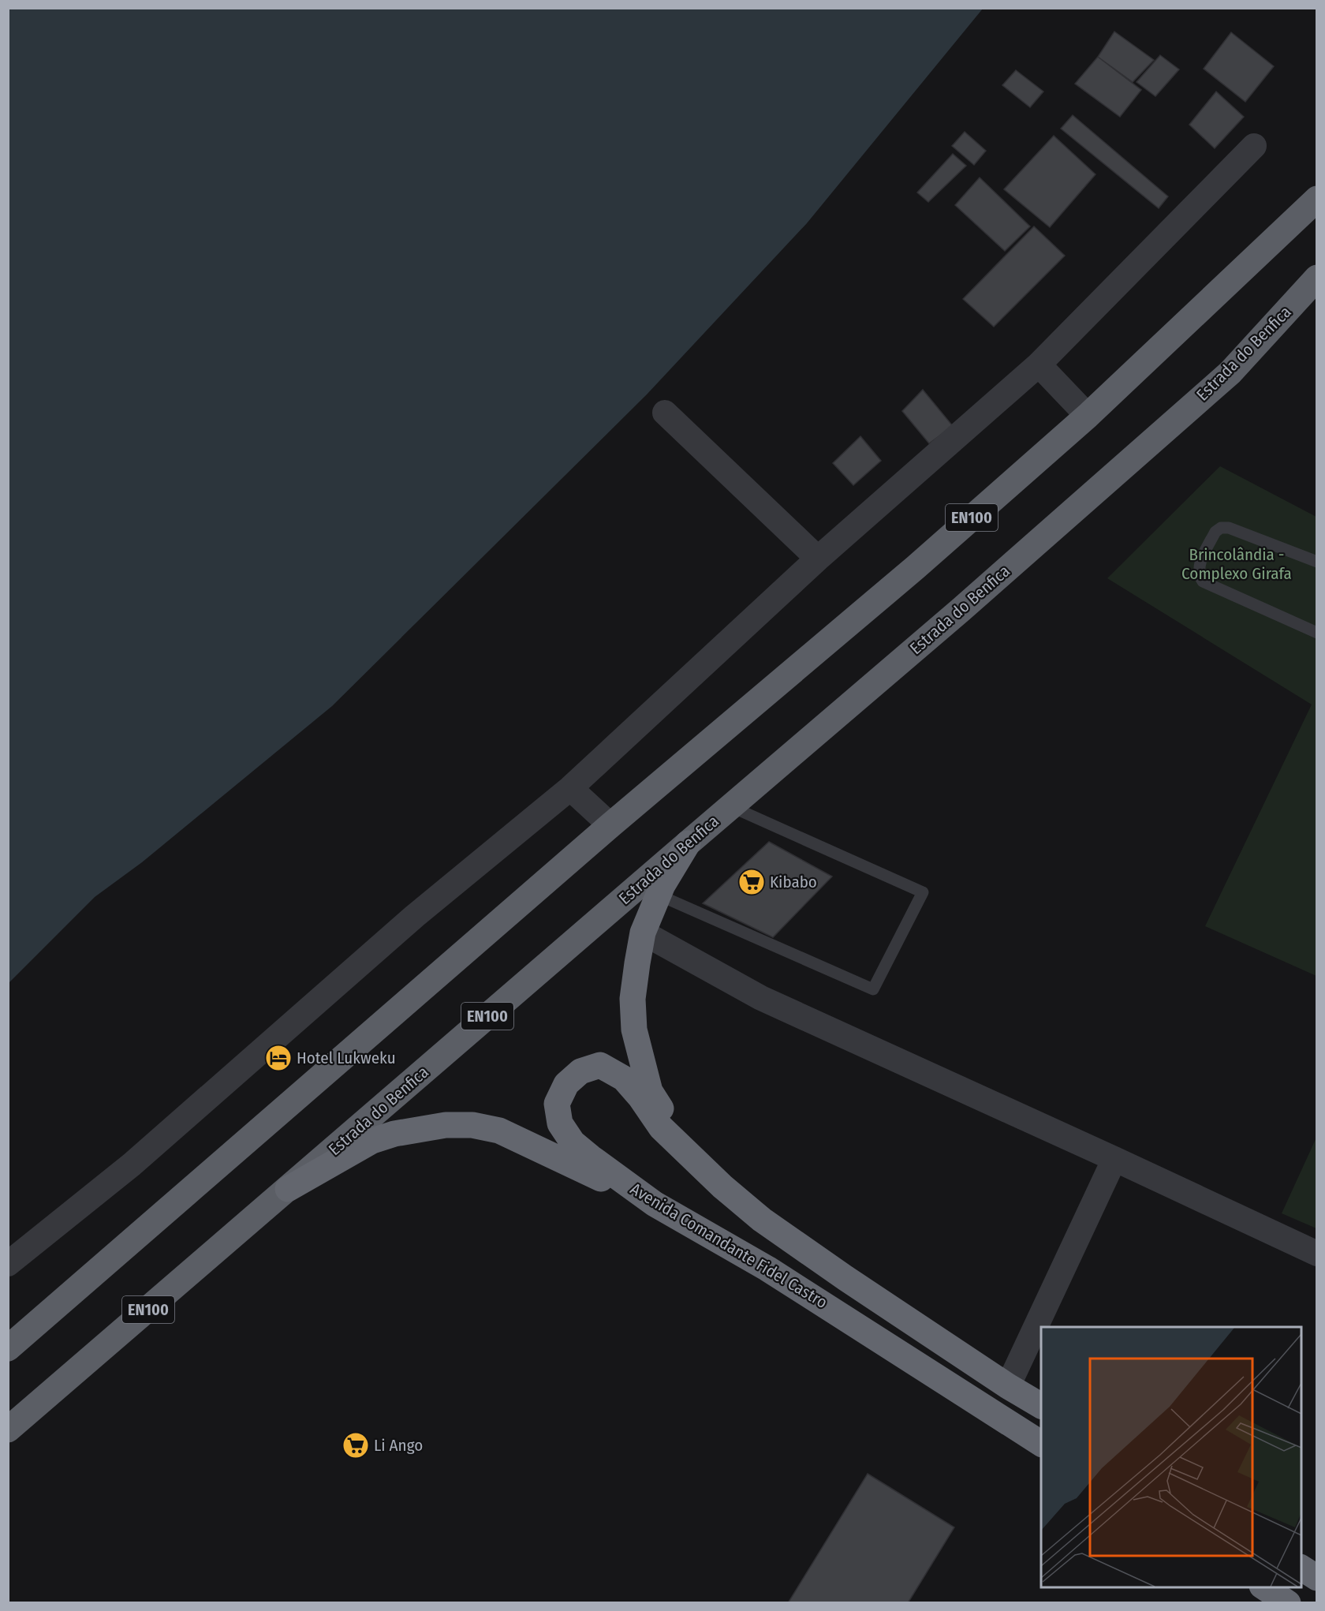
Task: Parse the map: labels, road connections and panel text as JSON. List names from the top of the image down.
{
  "streets": {
    "highway": ["Estrada do Benfica", "EN100", "Avenida Comandante Fidel Castro"]
  },
  "parks": ["Brincolândia - Complexo Girafa"],
  "places": {
    "supermarket": ["Kibabo", "Li Ango"],
    "hotel": ["Hotel Lukweku"]
  }
}
